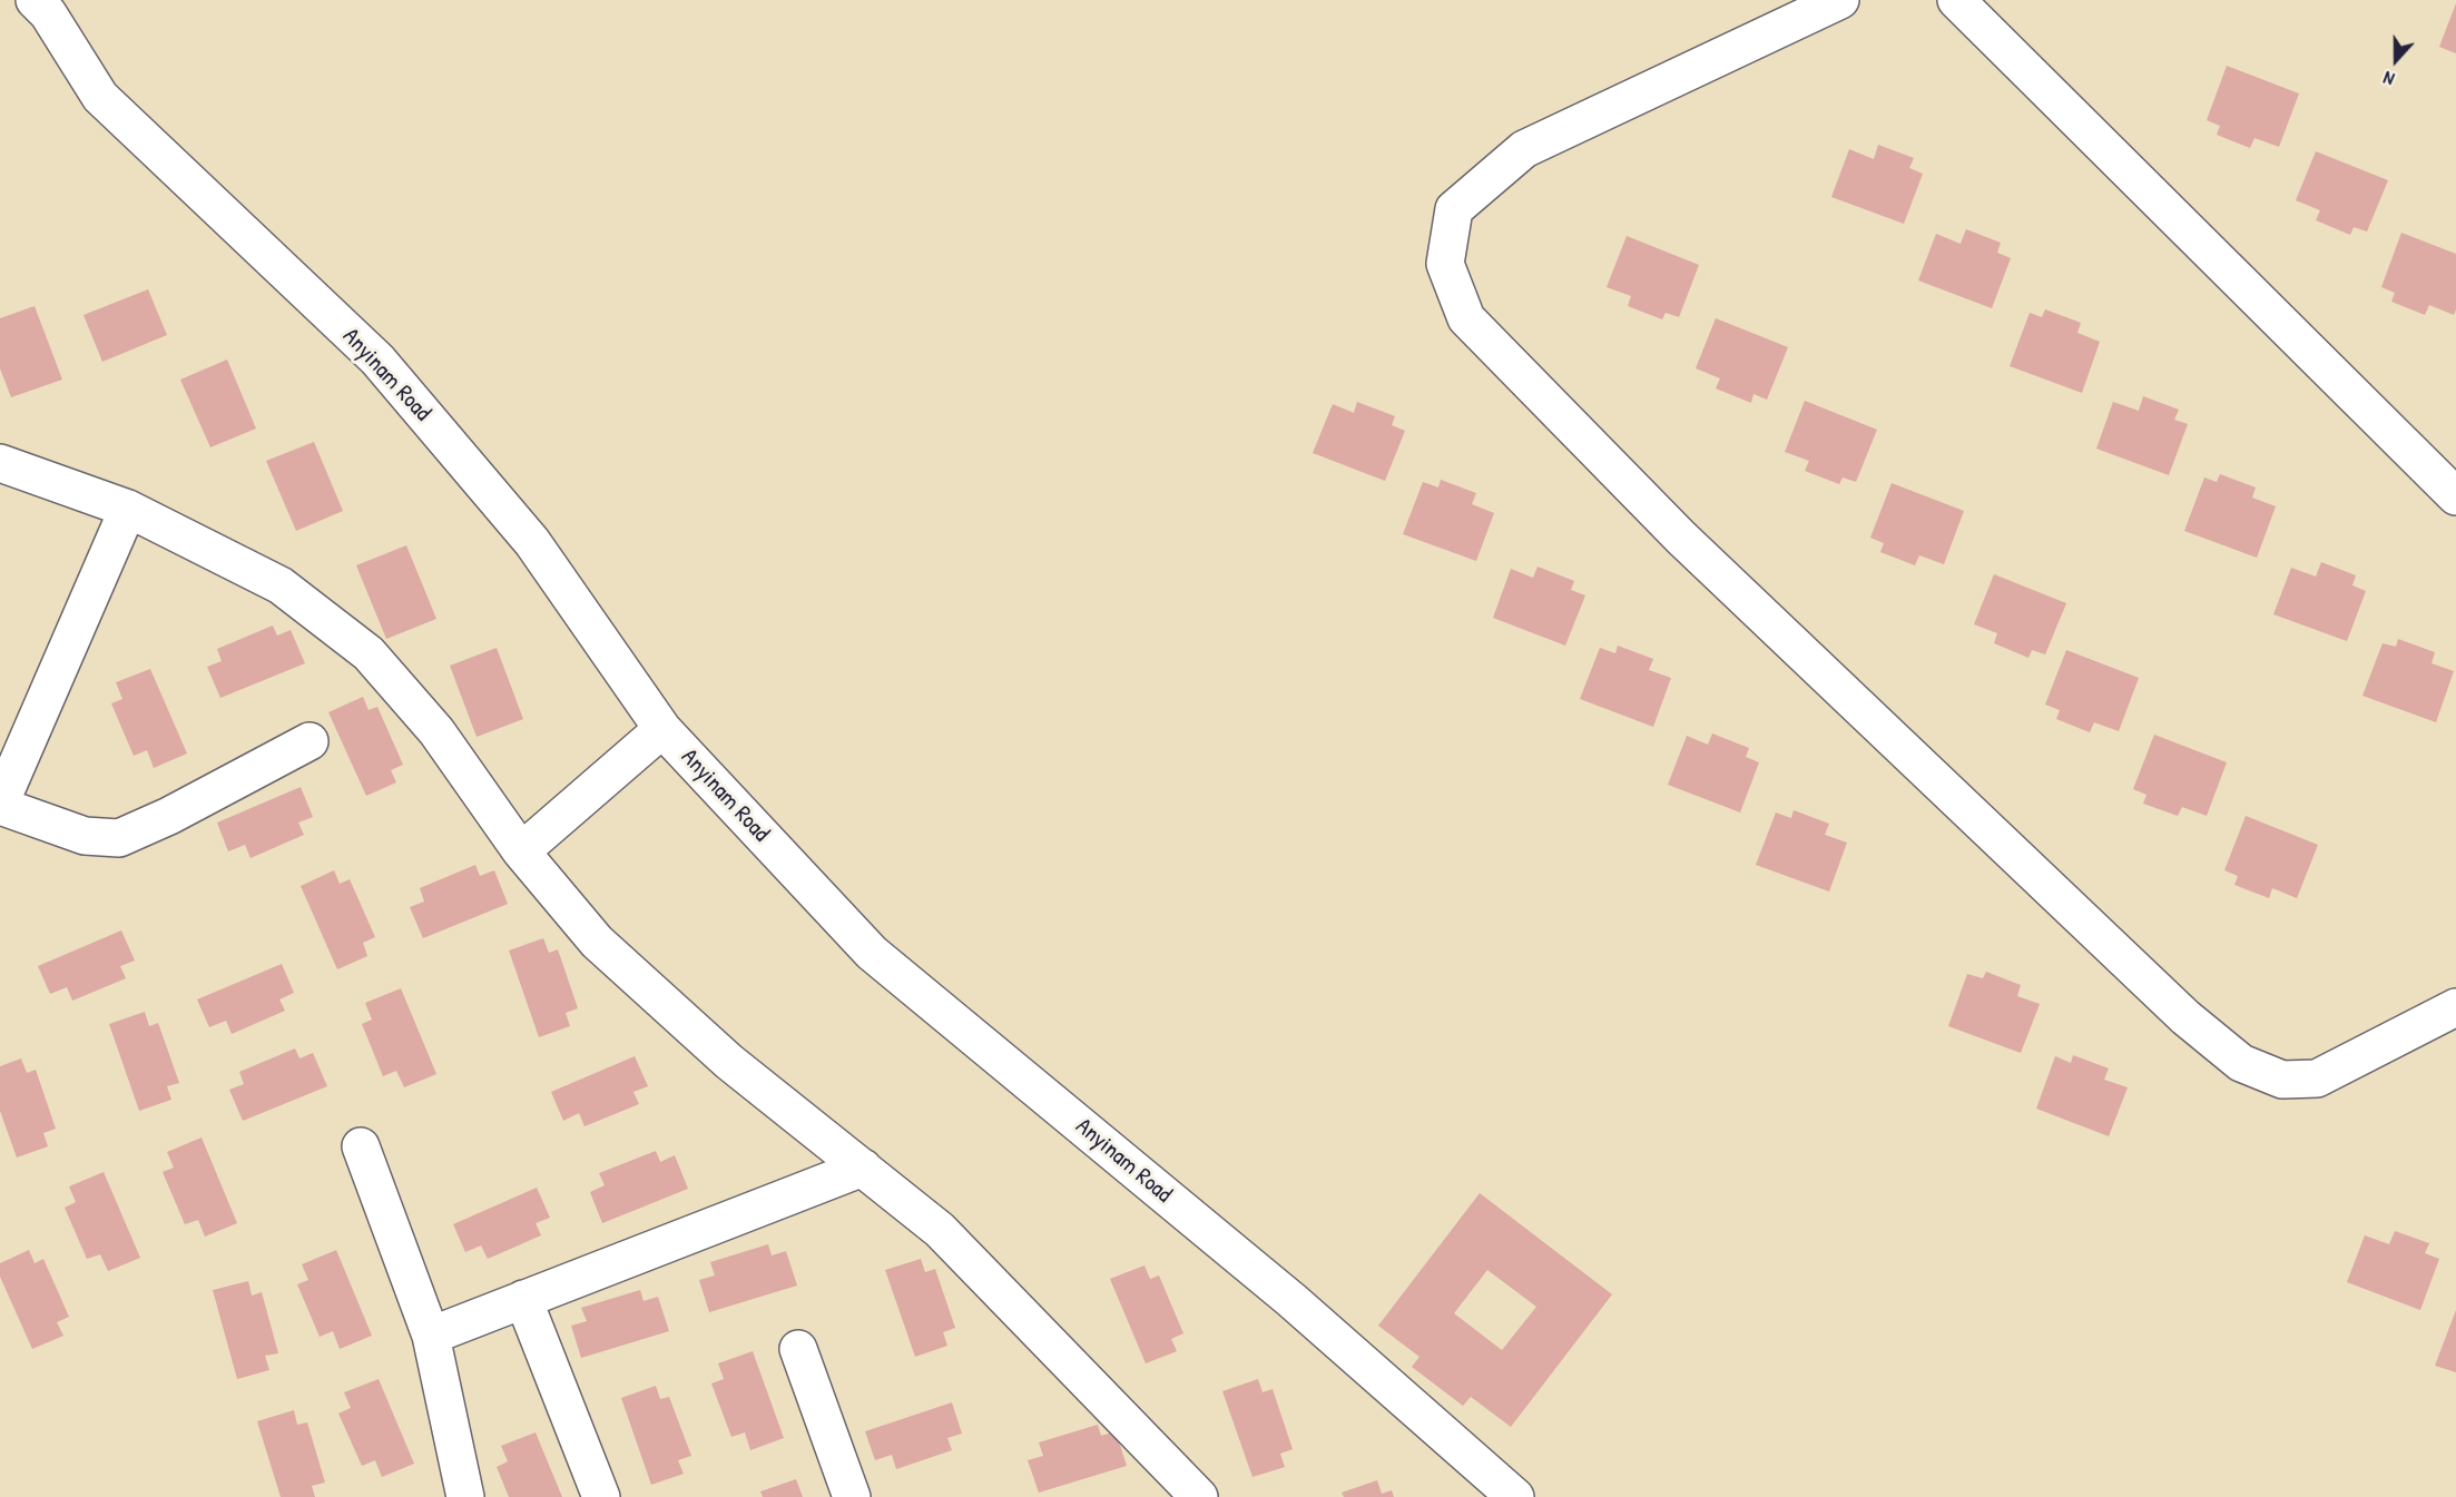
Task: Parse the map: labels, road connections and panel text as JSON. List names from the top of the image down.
{
  "streets": {
    "street": ["Anyinam Road"]
  },
  "north": "bottom"
}
